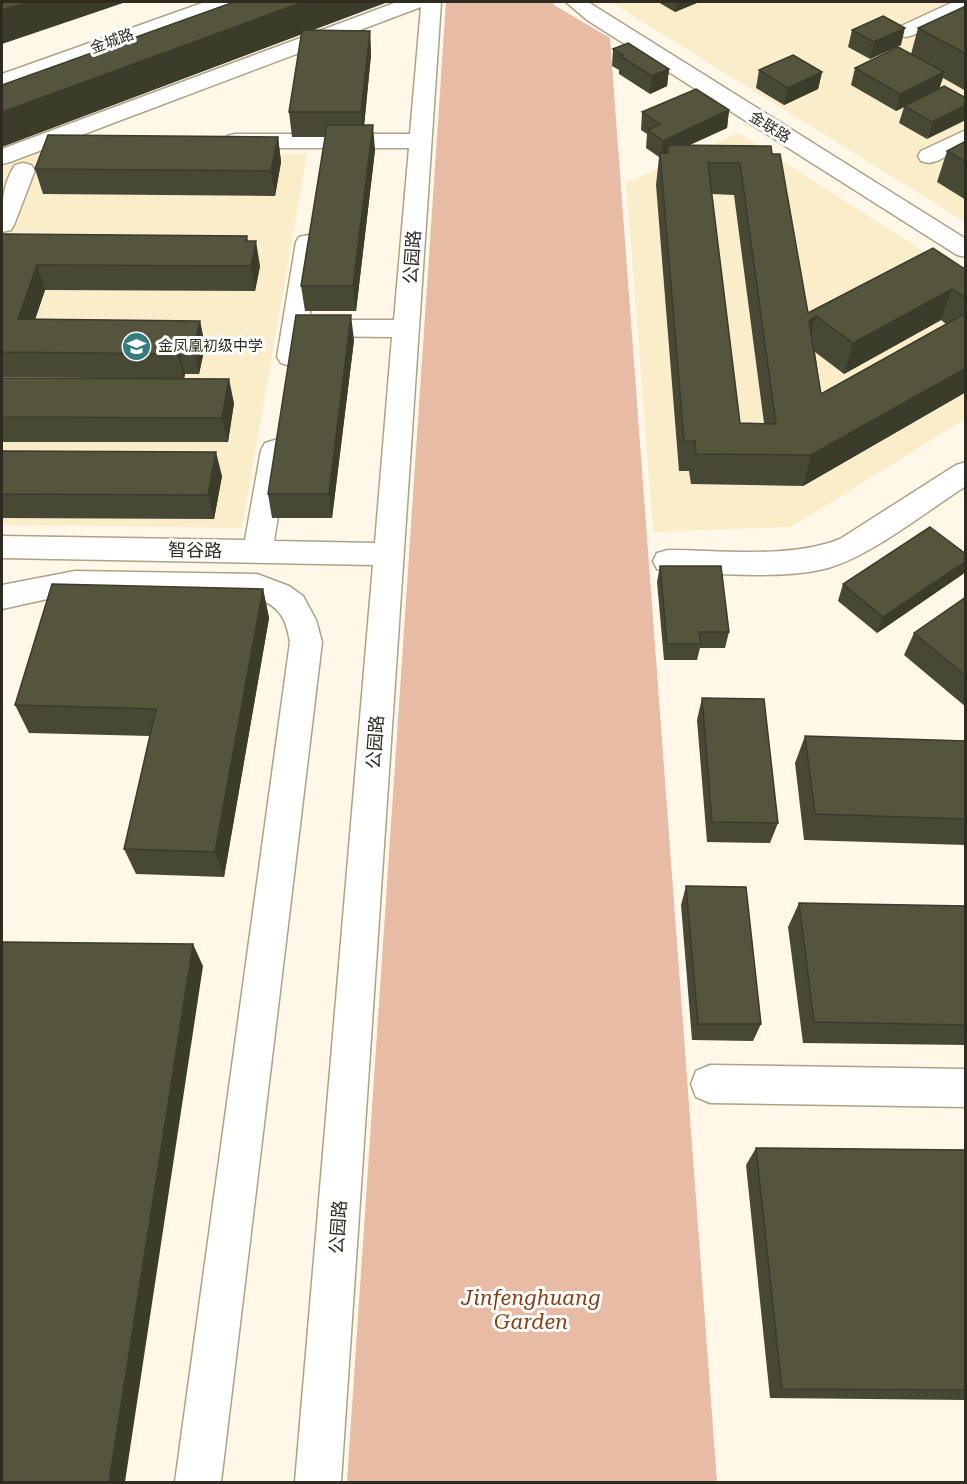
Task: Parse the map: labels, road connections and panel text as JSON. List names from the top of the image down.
{
  "streets": {
    "street": [
      "金城路",
      "金联路",
      "公园路",
      "智谷路"
    ]
  },
  "crossings": [
    ["公园路", "智谷路"]
  ],
  "parks": ["Jinfenghuang Garden"],
  "places": {
    "school or university": ["金凤凰初级中学"]
  }
}
